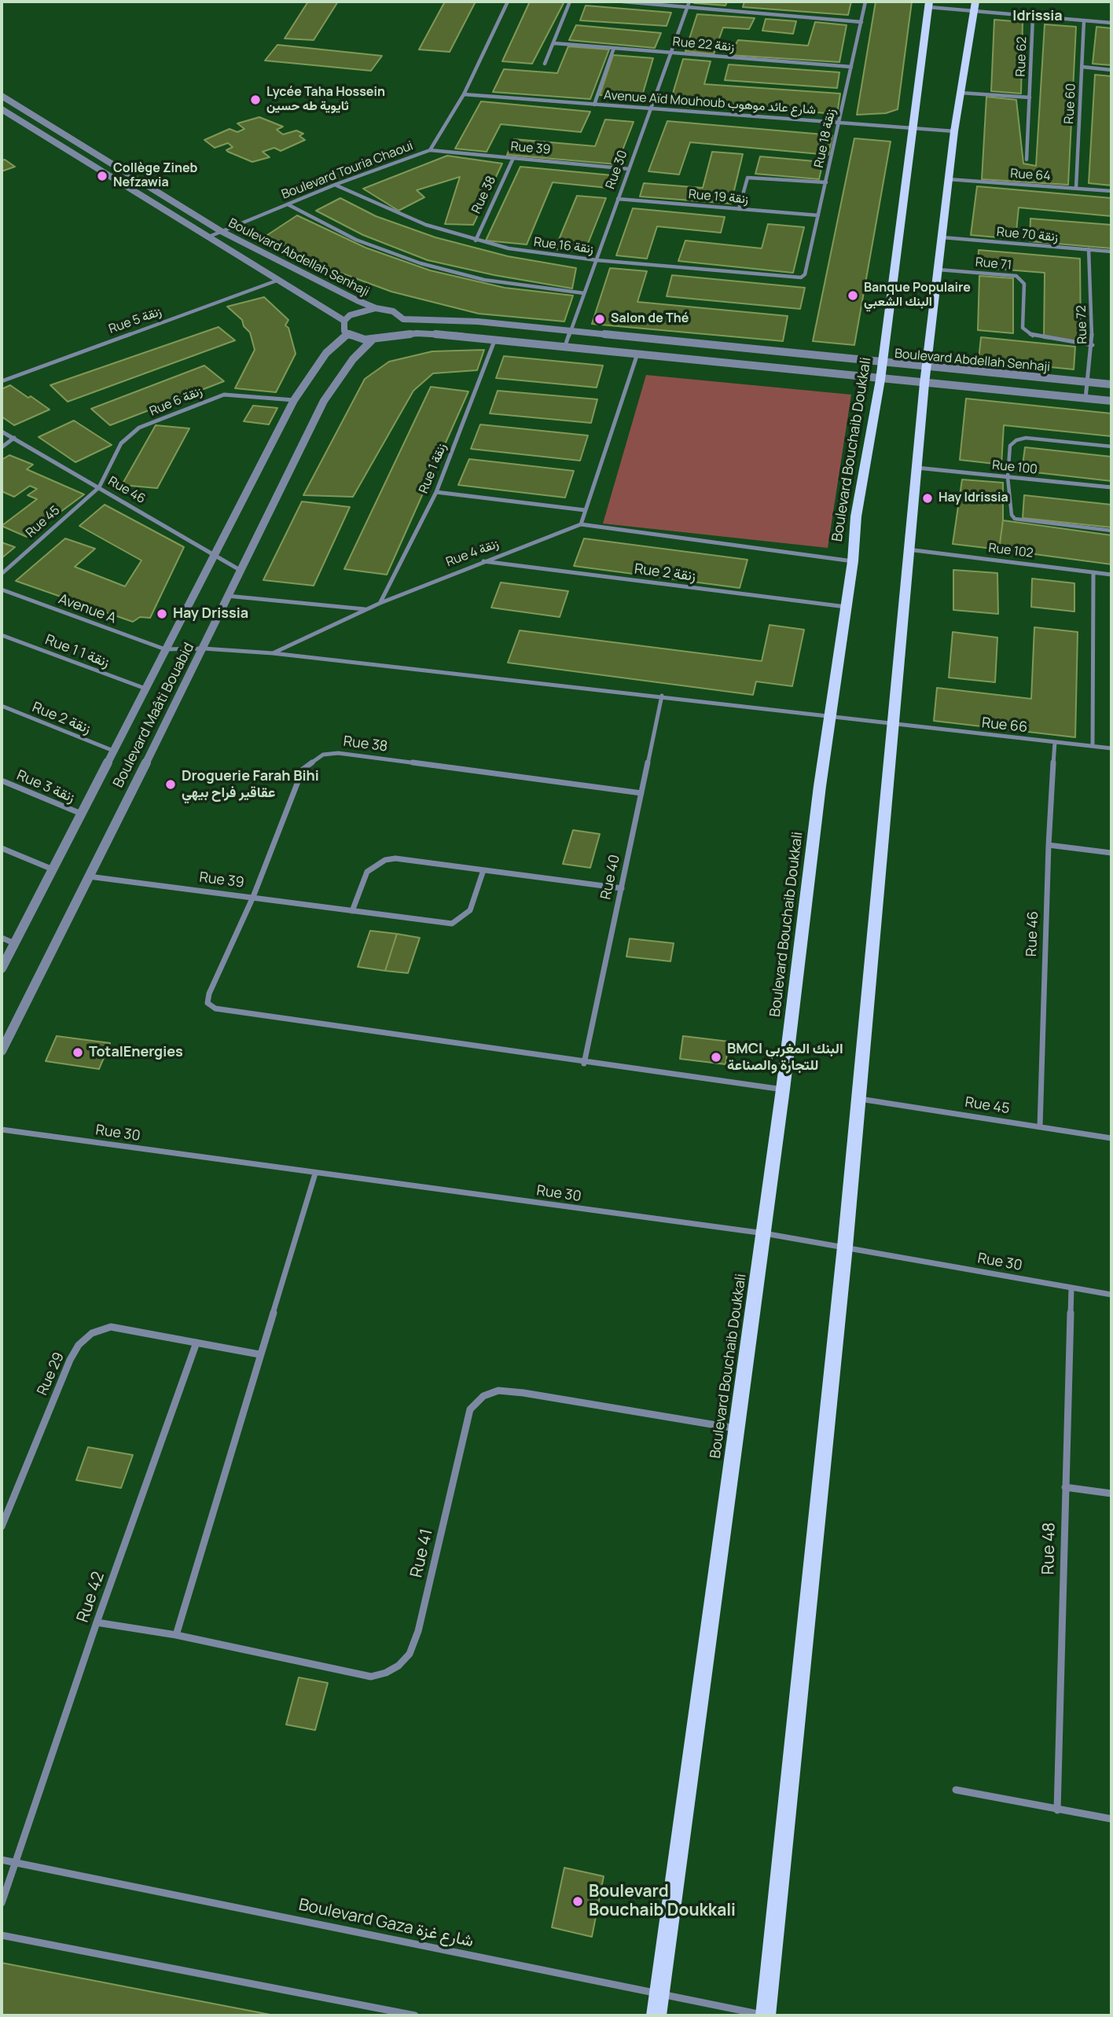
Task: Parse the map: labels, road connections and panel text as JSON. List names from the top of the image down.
{
  "streets": {
    "main road": ["Boulevard Bouchaib Doukkali"],
    "street": [
      "Rue 22 زنقة",
      "Rue 62",
      "Avenue Aïd Mouhoub شارع عائد موهوب",
      "Rue 60",
      "Rue 18 زنقة",
      "Rue 39",
      "Rue 30",
      "Boulevard Touria Chaoui",
      "Rue 64",
      "Rue 38",
      "Rue 19 زنقة",
      "Rue 70 زنقة",
      "Rue 16 زنقة",
      "Boulevard Abdellah Senhaji",
      "Rue 71",
      "Rue 5 زنقة",
      "Rue 72",
      "Rue 6 زنقة",
      "Rue 100",
      "Rue 1 زنقة",
      "Rue 46",
      "Rue 45",
      "Rue 102",
      "Rue 4 زنقة",
      "Rue 2 زنقة",
      "Avenue A",
      "Rue 1 زنقة 1",
      "Boulevard Maâti Bouabid",
      "Rue 66",
      "Rue 3 زنقة",
      "Rue 40",
      "Rue 29",
      "Rue 48",
      "Rue 41",
      "Rue 42",
      "Boulevard Gaza شارع غزة"
    ]
  },
  "crossings": [
    ["Rue 22 زنقة", "Rue 18 زنقة"],
    ["Rue 22 زنقة", "Rue 30"],
    ["Avenue Aïd Mouhoub شارع عائد موهوب", "Rue 18 زنقة"],
    ["Avenue Aïd Mouhoub شارع عائد موهوب", "Rue 30"],
    ["Avenue Aïd Mouhoub شارع عائد موهوب", "Boulevard Touria Chaoui"],
    ["Avenue Aïd Mouhoub شارع عائد موهوب", "Boulevard Bouchaib Doukkali"],
    ["Rue 60", "Rue 64"],
    ["Rue 18 زنقة", "Rue 19 زنقة"],
    ["Rue 18 زنقة", "Rue 16 زنقة"],
    ["Rue 39", "Rue 30"],
    ["Rue 39", "Boulevard Touria Chaoui"],
    ["Rue 39", "Rue 38"],
    ["Rue 39", "Boulevard Maâti Bouabid"],
    ["Rue 30", "Rue 19 زنقة"],
    ["Rue 30", "Rue 16 زنقة"],
    ["Rue 30", "Boulevard Abdellah Senhaji"],
    ["Rue 30", "Boulevard Bouchaib Doukkali"],
    ["Rue 30", "Rue 48"],
    ["Boulevard Touria Chaoui", "Rue 16 زنقة"],
    ["Boulevard Touria Chaoui", "Boulevard Abdellah Senhaji"],
    ["Rue 38", "Rue 16 زنقة"],
    ["Rue 38", "Rue 40"],
    ["Rue 70 زنقة", "Rue 72"],
    ["Boulevard Abdellah Senhaji", "Rue 5 زنقة"],
    ["Boulevard Abdellah Senhaji", "Rue 72"],
    ["Boulevard Abdellah Senhaji", "Boulevard Bouchaib Doukkali"],
    ["Boulevard Abdellah Senhaji", "Rue 1 زنقة"],
    ["Boulevard Abdellah Senhaji", "Boulevard Maâti Bouabid"],
    ["Rue 71", "Rue 72"],
    ["Rue 6 زنقة", "Rue 46"],
    ["Rue 6 زنقة", "Rue 45"],
    ["Rue 6 زنقة", "Boulevard Maâti Bouabid"],
    ["Boulevard Bouchaib Doukkali", "Rue 2 زنقة"],
    ["Boulevard Bouchaib Doukkali", "Rue 66"],
    ["Boulevard Bouchaib Doukkali", "Rue 41"],
    ["Boulevard Bouchaib Doukkali", "Boulevard Gaza شارع غزة"],
    ["Rue 1 زنقة", "Rue 4 زنقة"],
    ["Rue 46", "Rue 45"],
    ["Rue 46", "Boulevard Maâti Bouabid"],
    ["Rue 46", "Rue 66"],
    ["Rue 4 زنقة", "Rue 2 زنقة"],
    ["Rue 4 زنقة", "Avenue A"],
    ["Rue 4 زنقة", "Boulevard Maâti Bouabid"],
    ["Rue 4 زنقة", "Rue 66"],
    ["Rue 2 زنقة", "Boulevard Maâti Bouabid"],
    ["Avenue A", "Boulevard Maâti Bouabid"],
    ["Rue 1 زنقة 1", "Boulevard Maâti Bouabid"],
    ["Boulevard Maâti Bouabid", "Rue 3 زنقة"],
    ["Rue 66", "Rue 40"],
    ["Rue 29", "Rue 42"],
    ["Rue 41", "Rue 42"],
    ["Rue 42", "Boulevard Gaza شارع غزة"]
  ],
  "districts": ["Idrissia"],
  "places": [
    "Lycée Taha Hossein ثايوية طه حسين",
    "Collège Zineb Nefzawia",
    "Banque Populaire البنك الشعبي",
    "Salon de Thé",
    "Hay Idrissia",
    "Hay Drissia",
    "Droguerie Farah Bihi عقاقير فراح بيهي",
    "TotalEnergies",
    "BMCI البنك المغربي للتجارة والصناعة",
    "Boulevard Bouchaib Doukkali"
  ]
}
